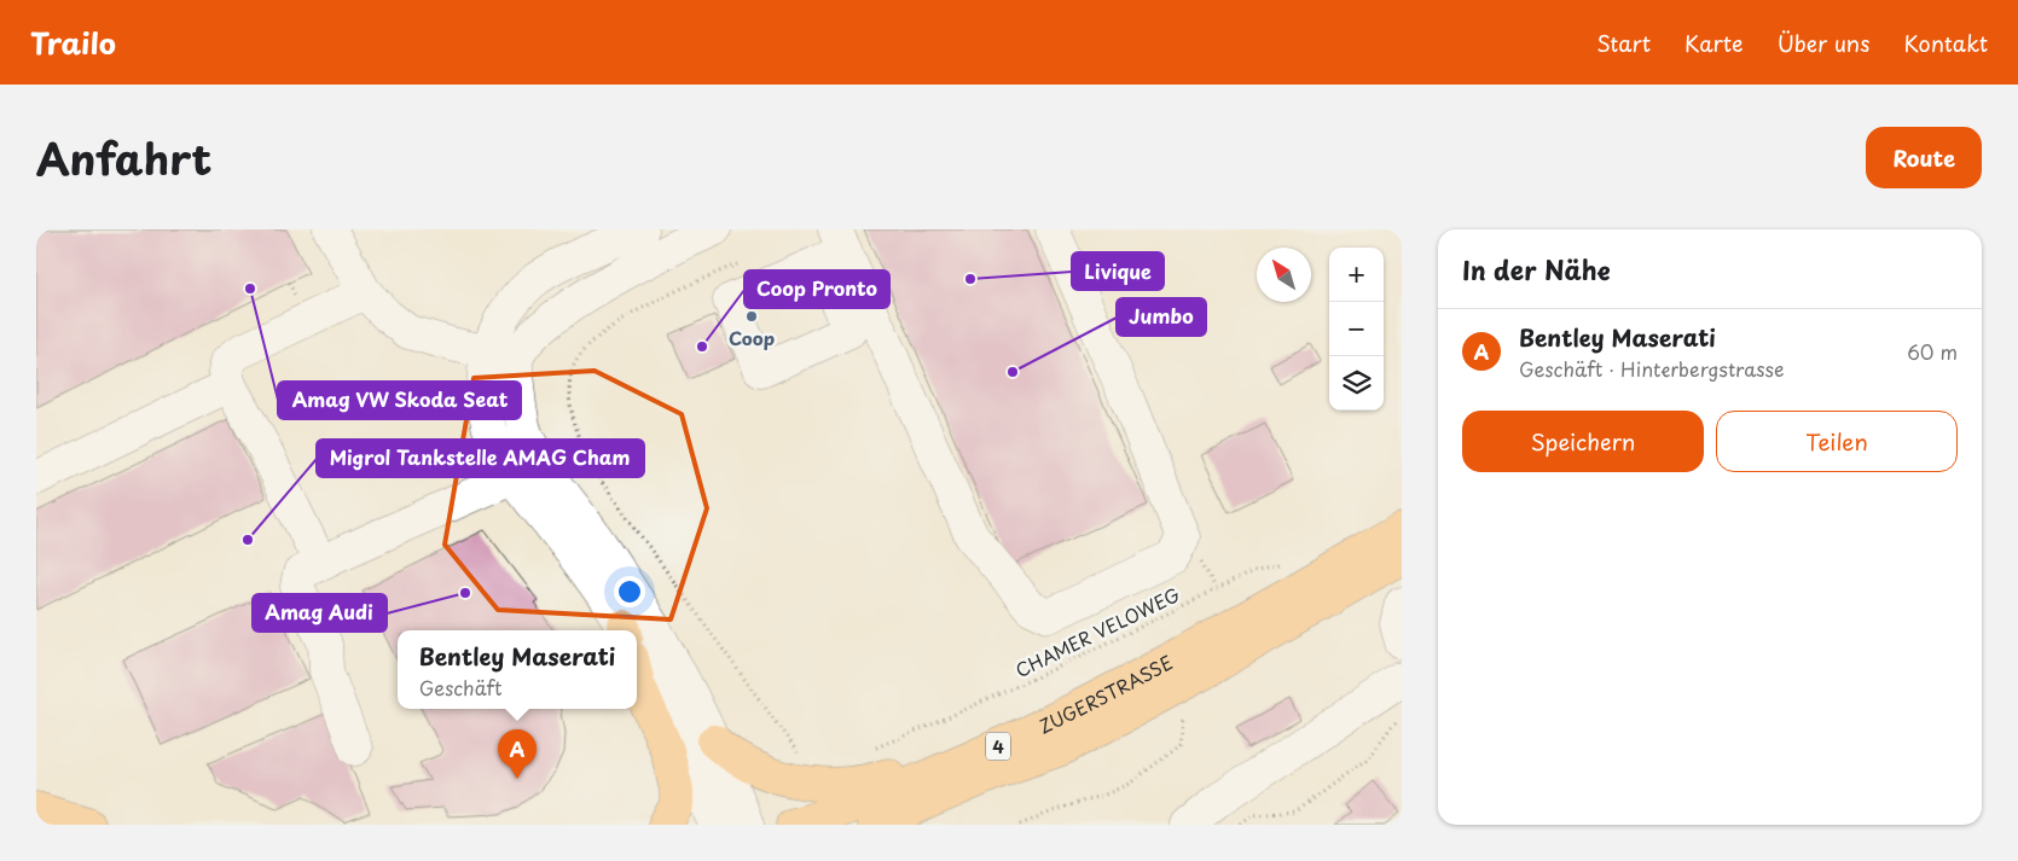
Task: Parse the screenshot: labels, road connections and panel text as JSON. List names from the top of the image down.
{
  "streets": {
    "main road": ["ZUGERSTRASSE", "4"],
    "path": ["CHAMER VELOWEG"]
  },
  "crossings": [
    ["ZUGERSTRASSE", "4"]
  ],
  "places": [
    "Livique",
    "Amag VW Skoda Seat",
    "Coop",
    "Coop Pronto",
    "Jumbo",
    "Migrol Tankstelle AMAG Cham",
    "Amag Audi"
  ],
  "north": "top left",
  "page": {
    "header": "Trailo",
    "nav": [
      "Start",
      "Karte",
      "Über uns",
      "Kontakt"
    ],
    "title": "Anfahrt",
    "buttons": [
      "Route",
      ["Speichern", "Teilen"]
    ],
    "heading": "In der Nähe",
    "map_buttons": ["+", "−"],
    "list": [
      {
        "mark": "A",
        "name": "Bentley Maserati",
        "note": "Geschäft · Hinterbergstrasse",
        "value": "60 m"
      }
    ],
    "popup": ["Bentley Maserati", "Geschäft"],
    "pins": "A"
  }
}
